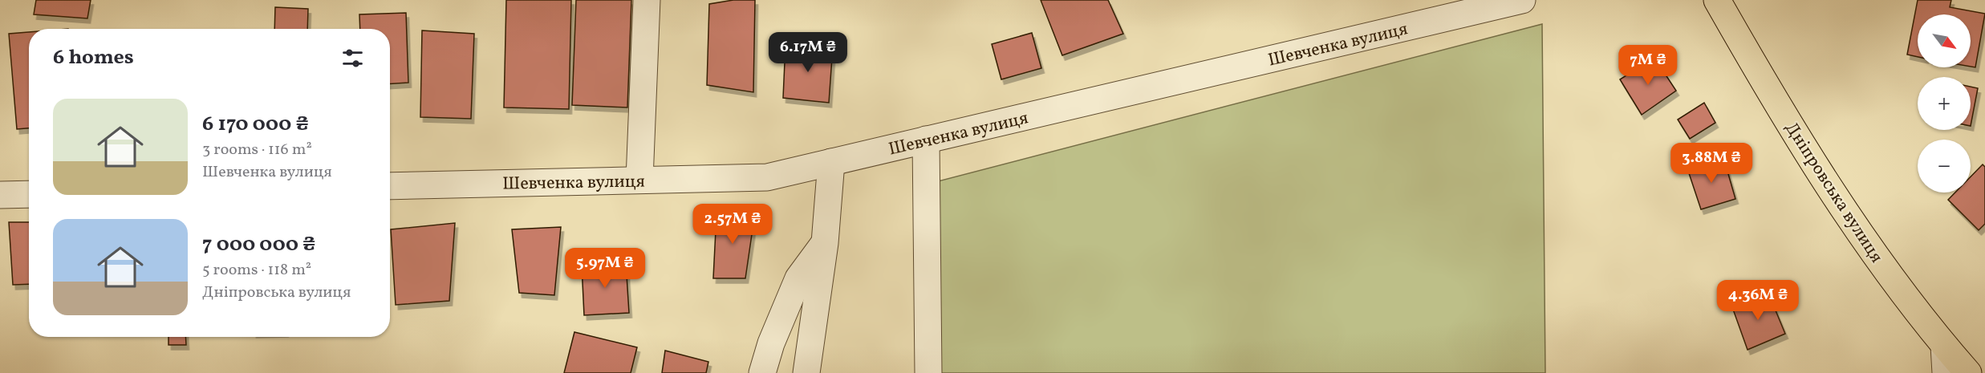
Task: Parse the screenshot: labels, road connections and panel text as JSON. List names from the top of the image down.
{
  "streets": {
    "highway": ["Дніпровська вулиця"],
    "street": ["Шевченка вулиця"]
  },
  "north": "bottom right",
  "page": {
    "map_buttons": ["+", "−"],
    "heading": "6 homes",
    "price": [
      "6.17M ₴",
      "7M ₴",
      "3.88M ₴",
      "2.57M ₴",
      "5.97M ₴",
      "4.36M ₴"
    ],
    "list": [
      {
        "name": "6 170 000 ₴",
        "note": "3 rooms · 116 m² · Шевченка вулиця"
      },
      {
        "name": "7 000 000 ₴",
        "note": "5 rooms · 118 m² · Дніпровська вулиця"
      }
    ]
  }
}
